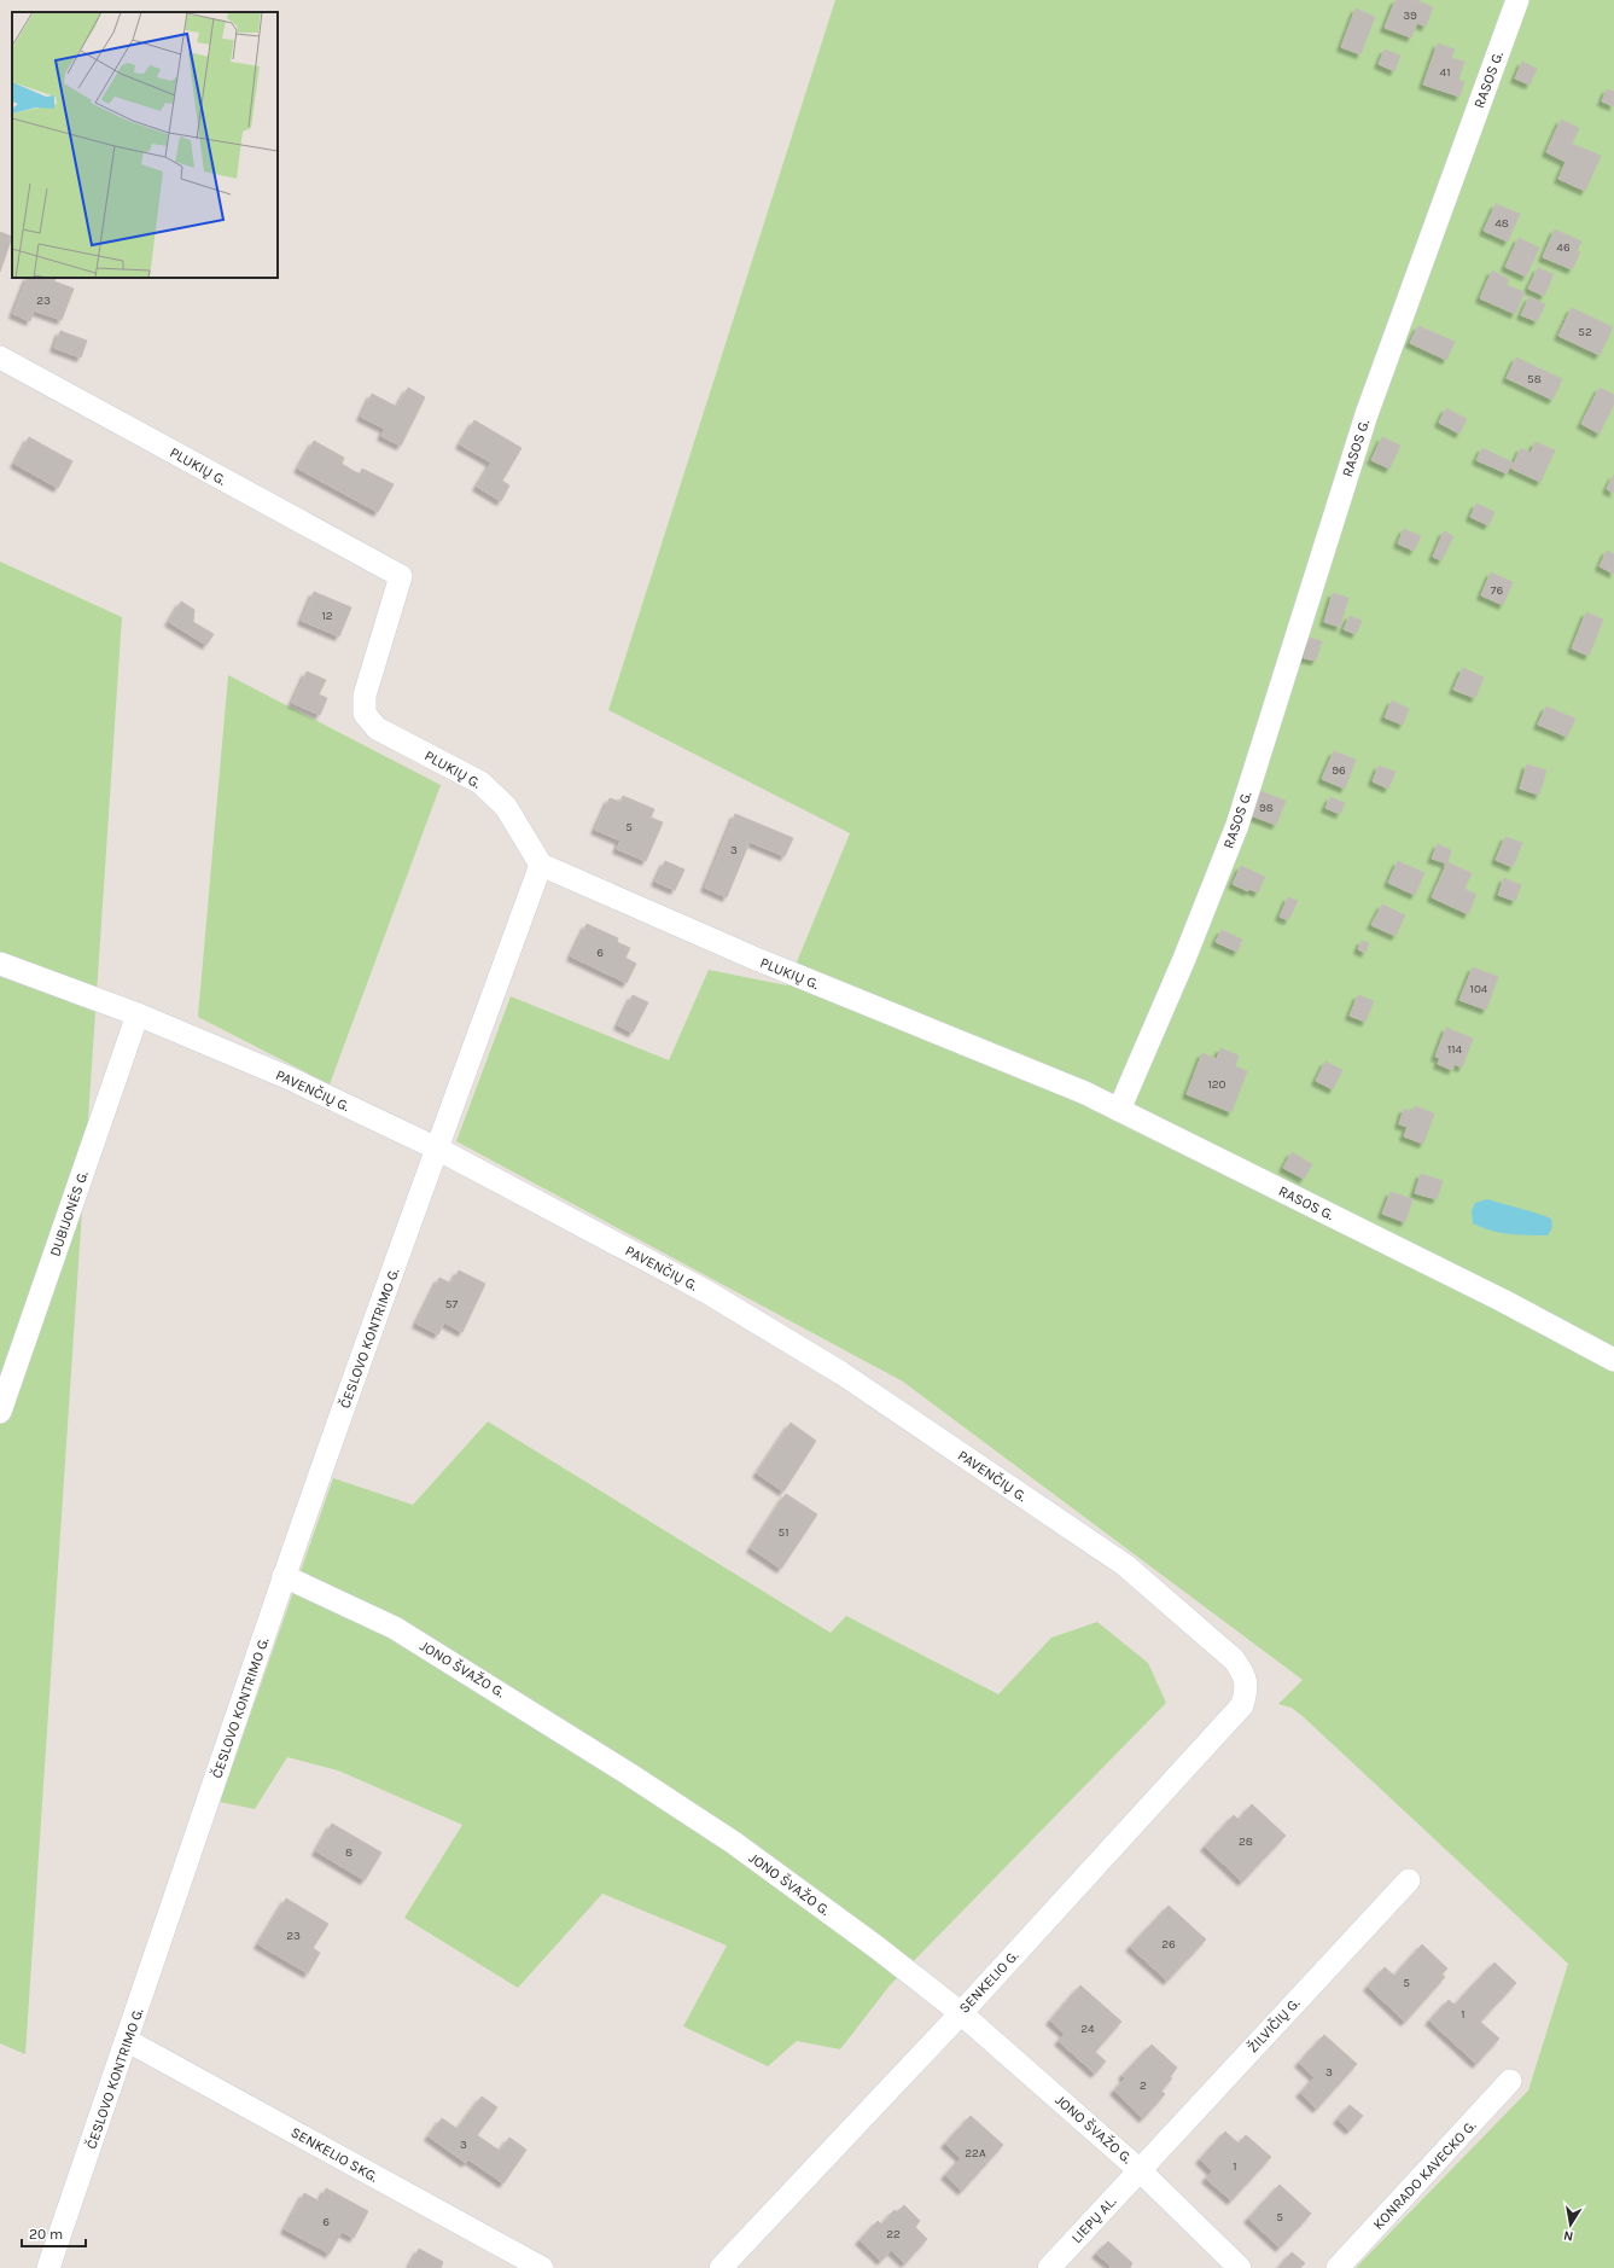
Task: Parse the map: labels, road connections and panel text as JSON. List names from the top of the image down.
{
  "streets": {
    "street": [
      "RASOS G.",
      "PLUKIŲ G.",
      "PAVENČIŲ G.",
      "DUBIJONĖS G.",
      "ČESLOVO KONTRIMO G.",
      "JONO ŠVAŽO G.",
      "SENKELIO G.",
      "ŽILVIČIŲ G.",
      "SENKELIO SKG.",
      "KONRADO KAVECKO G.",
      "LIEPŲ AL."
    ]
  },
  "crossings": [
    ["RASOS G.", "PLUKIŲ G."],
    ["PLUKIŲ G.", "ČESLOVO KONTRIMO G."],
    ["PAVENČIŲ G.", "DUBIJONĖS G."],
    ["PAVENČIŲ G.", "ČESLOVO KONTRIMO G."],
    ["PAVENČIŲ G.", "SENKELIO G."],
    ["ČESLOVO KONTRIMO G.", "JONO ŠVAŽO G."],
    ["ČESLOVO KONTRIMO G.", "SENKELIO SKG."],
    ["JONO ŠVAŽO G.", "SENKELIO G."],
    ["JONO ŠVAŽO G.", "ŽILVIČIŲ G."],
    ["JONO ŠVAŽO G.", "LIEPŲ AL."],
    ["ŽILVIČIŲ G.", "LIEPŲ AL."]
  ],
  "house_numbers": [
    "39",
    "41",
    "48",
    "46",
    "23",
    "52",
    "58",
    "76",
    "12",
    "96",
    "98",
    "5",
    "3",
    "6",
    "104",
    "114",
    "120",
    "57",
    "51",
    "28",
    "8",
    "23",
    "26",
    "5",
    "1",
    "24",
    "3",
    "2",
    "3",
    "22A",
    "1",
    "5",
    "6",
    "22"
  ],
  "scale_bar": "20 m",
  "north": "bottom"
}
